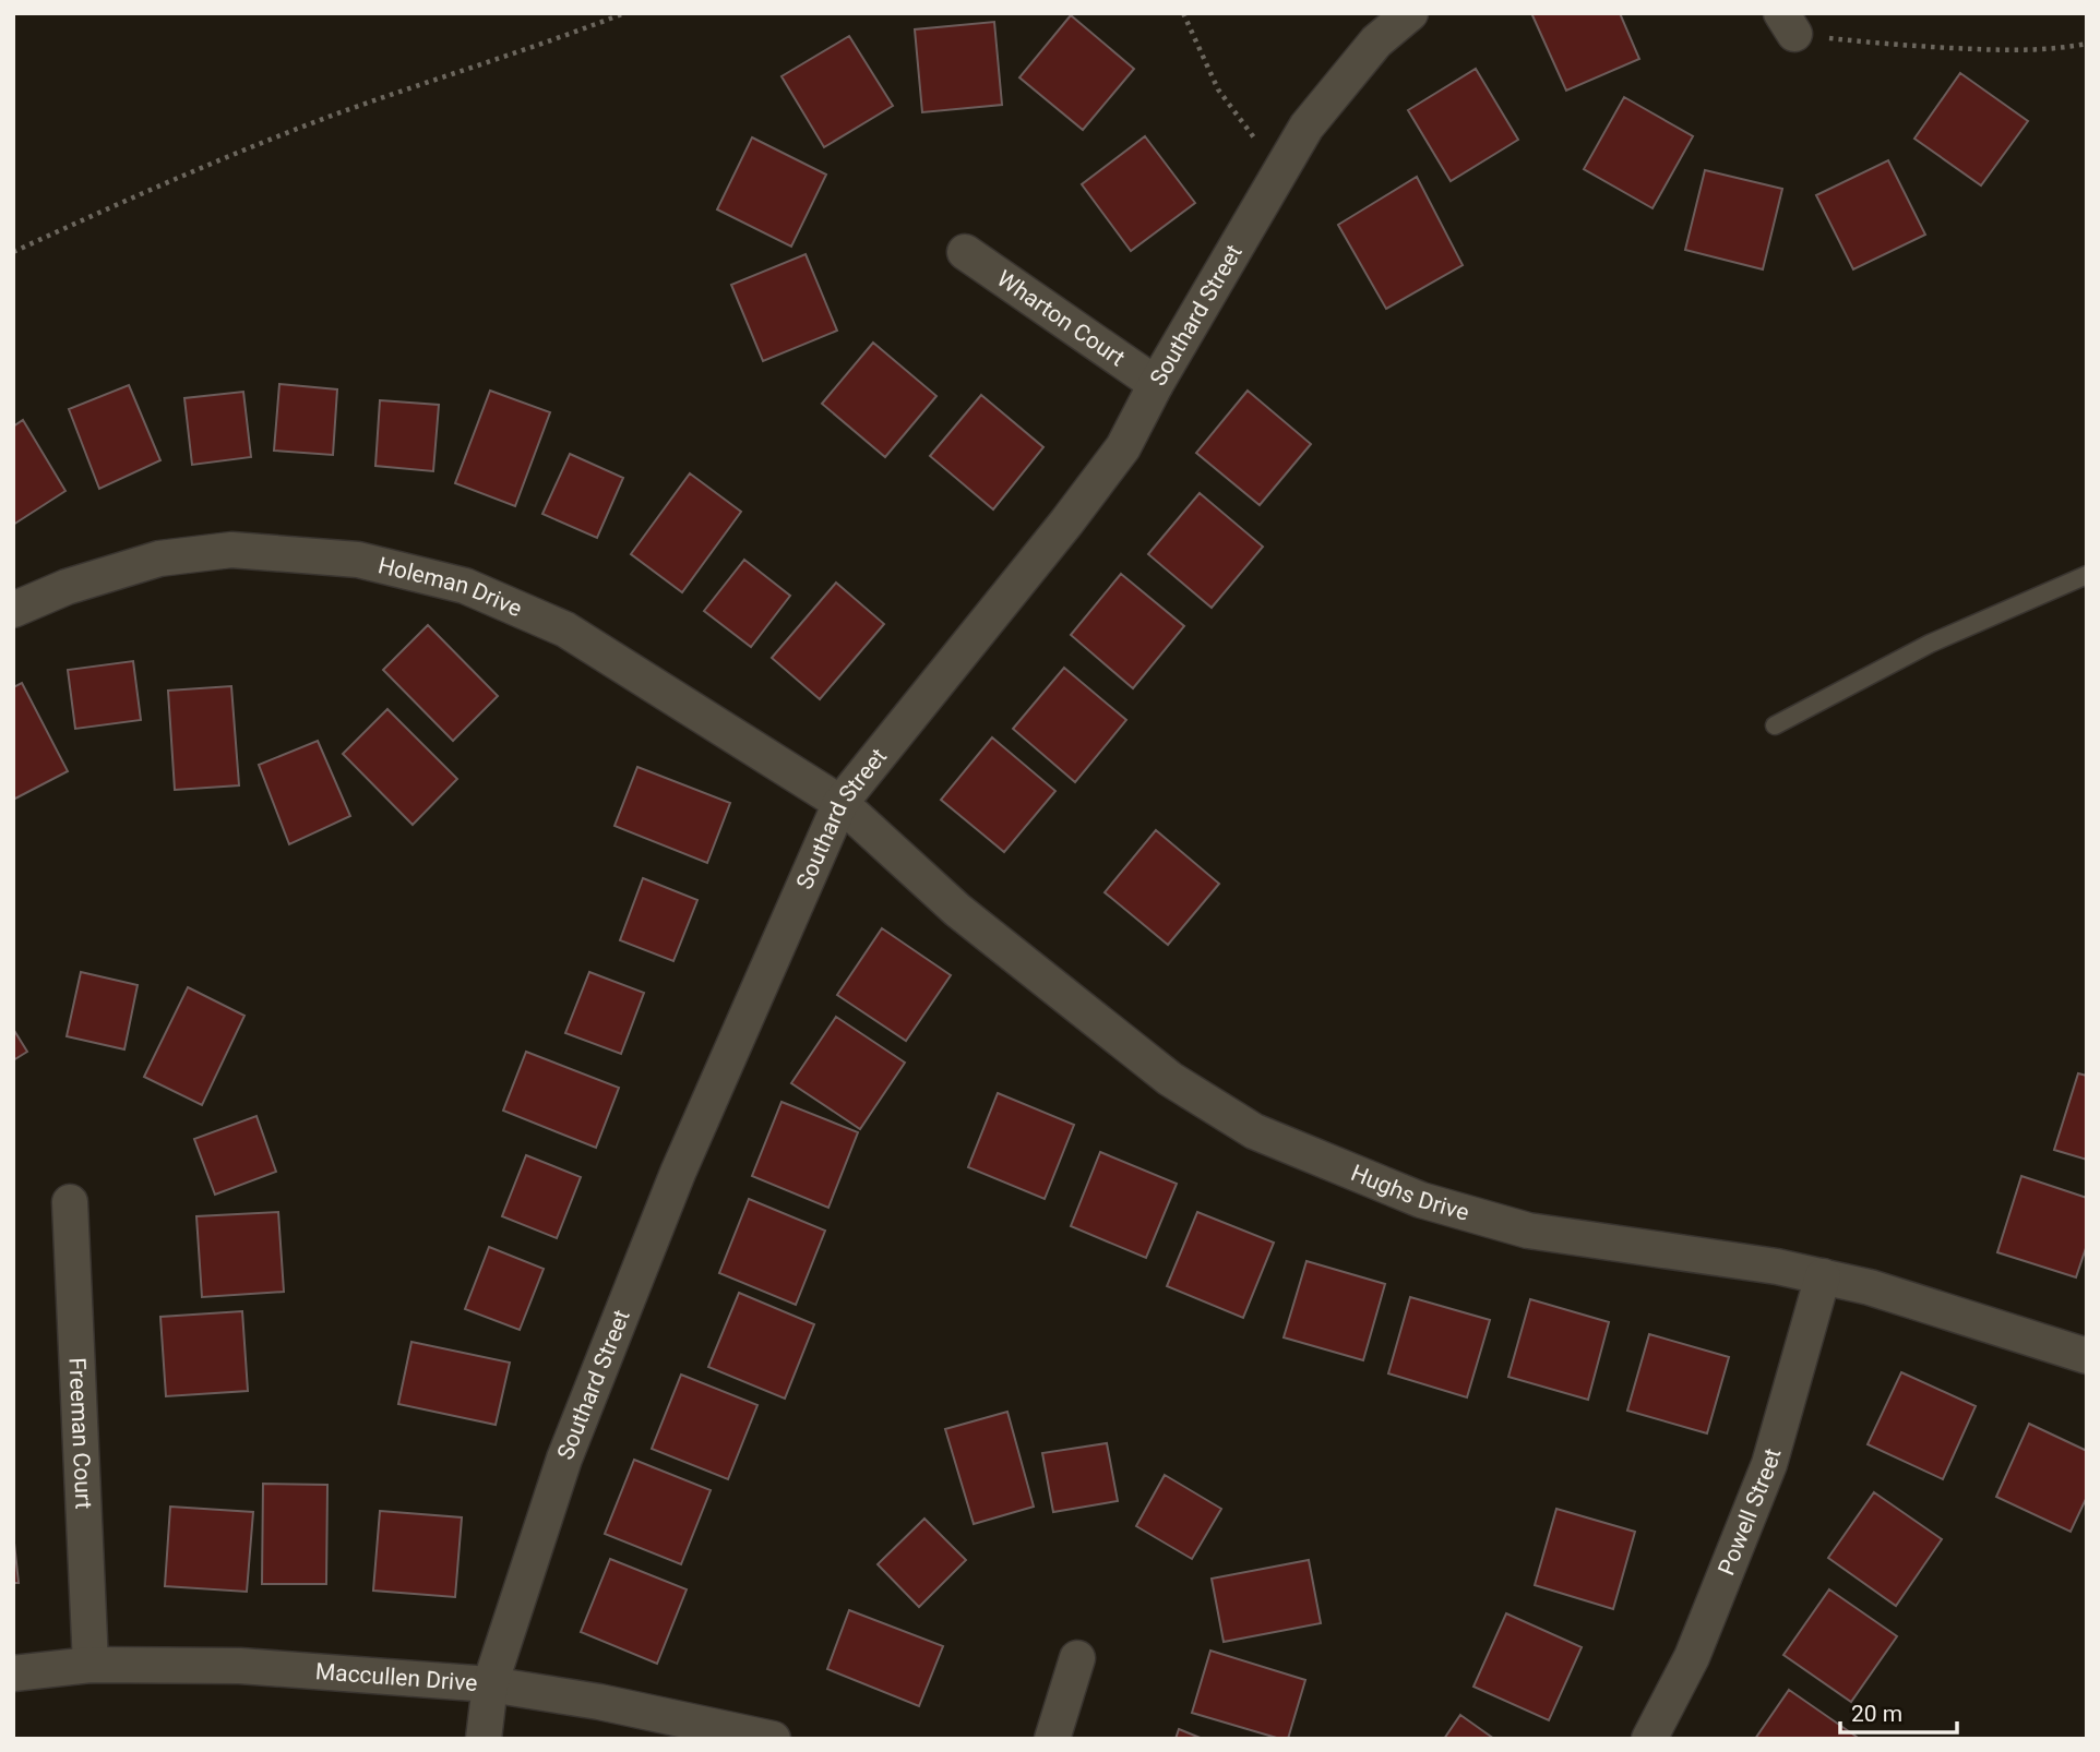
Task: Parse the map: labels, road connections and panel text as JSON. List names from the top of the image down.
{
  "streets": {
    "street": [
      "Southard Street",
      "Wharton Court",
      "Holeman Drive",
      "Hughs Drive",
      "Freeman Court",
      "Powell Street",
      "Maccullen Drive"
    ]
  },
  "crossings": [
    ["Southard Street", "Wharton Court"],
    ["Southard Street", "Holeman Drive"],
    ["Southard Street", "Hughs Drive"],
    ["Southard Street", "Maccullen Drive"],
    ["Holeman Drive", "Hughs Drive"],
    ["Hughs Drive", "Powell Street"],
    ["Freeman Court", "Maccullen Drive"]
  ],
  "scale_bar": "20 m"
}
